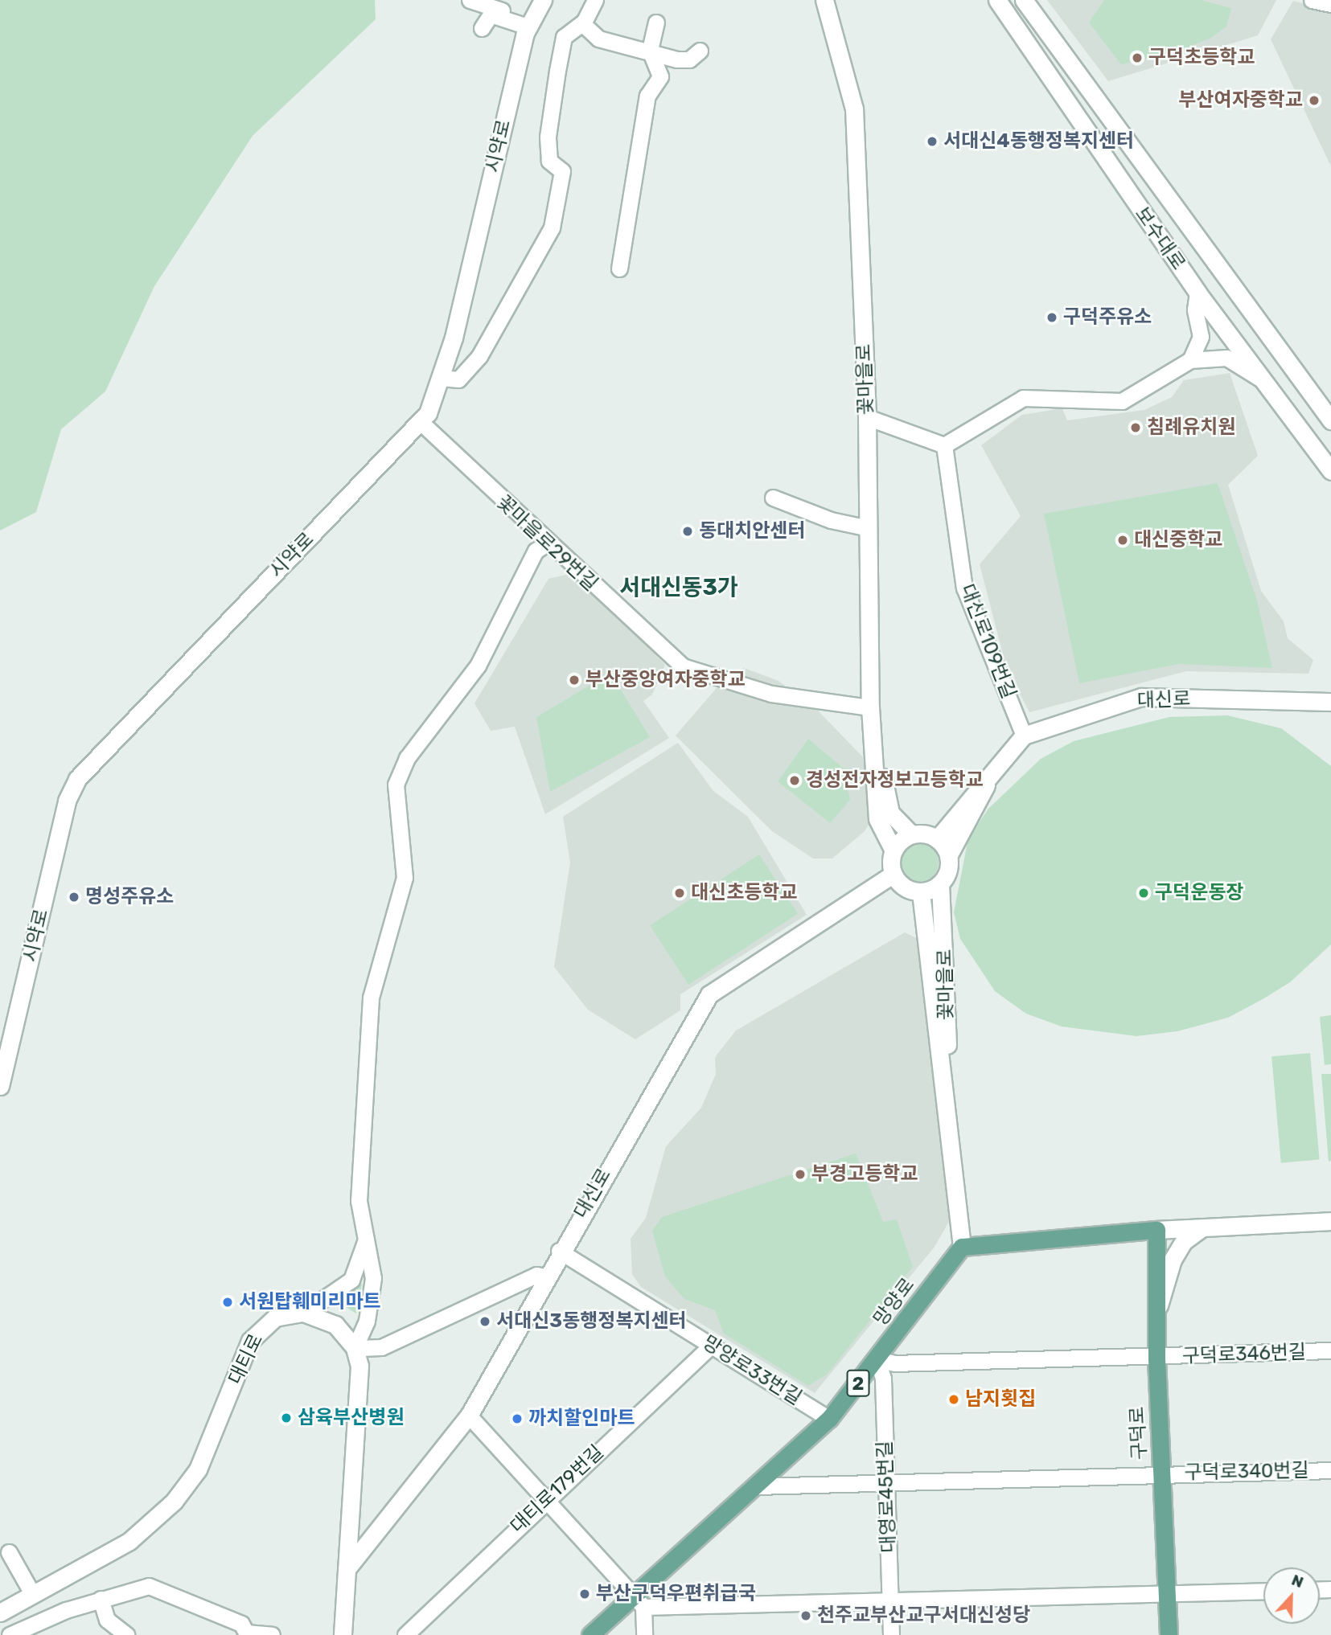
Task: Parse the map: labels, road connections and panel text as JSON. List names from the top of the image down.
{
  "streets": {
    "main road": [
      "시약로",
      "보수대로",
      "꽃마을로",
      "대신로",
      "망양로",
      "대티로",
      "2",
      "구덕로"
    ],
    "street": [
      "꽃마을로29번길",
      "대신로109번길",
      "구덕로346번길",
      "망양로33번길",
      "구덕로340번길",
      "대티로179번길",
      "대영로45번길"
    ]
  },
  "crossings": [
    ["시약로", "꽃마을로29번길"],
    ["꽃마을로", "꽃마을로29번길"],
    ["꽃마을로", "대신로"],
    ["꽃마을로", "망양로"],
    ["대신로109번길", "대신로"],
    ["대신로", "대티로"],
    ["대신로", "망양로33번길"],
    ["망양로", "구덕로346번길"],
    ["망양로", "망양로33번길"],
    ["망양로", "구덕로340번길"],
    ["망양로", "대영로45번길"],
    ["구덕로346번길", "구덕로"],
    ["구덕로346번길", "대영로45번길"],
    ["망양로33번길", "대티로179번길"],
    ["구덕로", "구덕로340번길"],
    ["구덕로340번길", "대영로45번길"]
  ],
  "districts": ["서대신동3가"],
  "places": [
    "구덕초등학교",
    "부산여자중학교",
    "서대신4동행정복지센터",
    "구덕주유소",
    "침례유치원",
    "동대치안센터",
    "대신중학교",
    "부산중앙여자중학교",
    "경성전자정보고등학교",
    "대신초등학교",
    "구덕운동장",
    "명성주유소",
    "부경고등학교",
    "서원탑훼미리마트",
    "서대신3동행정복지센터",
    "남지횟집",
    "삼육부산병원",
    "까치할인마트",
    "부산구덕우편취급국",
    "천주교부산교구서대신성당"
  ],
  "north": "top"
}
